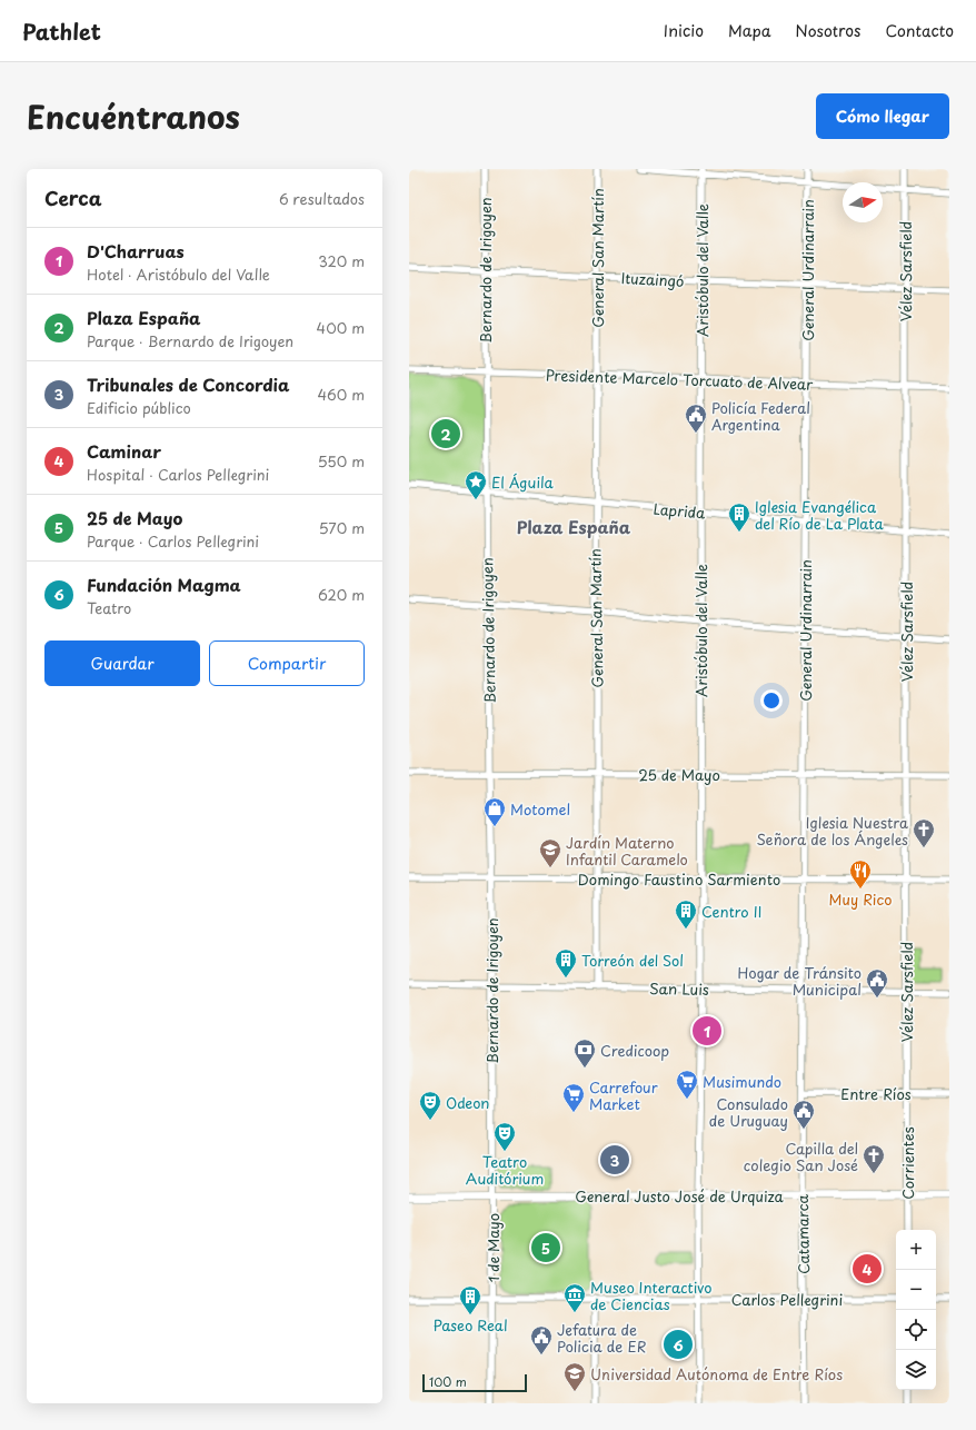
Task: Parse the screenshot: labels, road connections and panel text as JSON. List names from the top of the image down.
{
  "streets": {
    "street": [
      "General San Martín",
      "Bernardo de Irigoyen",
      "Aristóbulo del Valle",
      "General Urdinarrain",
      "Vélez Sarsfield",
      "Ituzaingó",
      "Presidente Marcelo Torcuato de Alvear",
      "Laprida",
      "25 de Mayo",
      "Domingo Faustino Sarmiento",
      "San Luis",
      "Entre Ríos",
      "Corrientes",
      "General Justo José de Urquiza",
      "Catamarca",
      "1 de Mayo",
      "Carlos Pellegrini"
    ]
  },
  "crossings": [
    ["General San Martín", "Ituzaingó"],
    ["General San Martín", "Presidente Marcelo Torcuato de Alvear"],
    ["General San Martín", "Laprida"],
    ["General San Martín", "25 de Mayo"],
    ["General San Martín", "Domingo Faustino Sarmiento"],
    ["General San Martín", "San Luis"],
    ["Bernardo de Irigoyen", "Ituzaingó"],
    ["Bernardo de Irigoyen", "Presidente Marcelo Torcuato de Alvear"],
    ["Bernardo de Irigoyen", "Laprida"],
    ["Bernardo de Irigoyen", "25 de Mayo"],
    ["Bernardo de Irigoyen", "Domingo Faustino Sarmiento"],
    ["Bernardo de Irigoyen", "San Luis"],
    ["Bernardo de Irigoyen", "1 de Mayo"],
    ["Aristóbulo del Valle", "Ituzaingó"],
    ["Aristóbulo del Valle", "Presidente Marcelo Torcuato de Alvear"],
    ["Aristóbulo del Valle", "Laprida"],
    ["Aristóbulo del Valle", "25 de Mayo"],
    ["Aristóbulo del Valle", "Domingo Faustino Sarmiento"],
    ["Aristóbulo del Valle", "San Luis"],
    ["Aristóbulo del Valle", "General Justo José de Urquiza"],
    ["Aristóbulo del Valle", "Carlos Pellegrini"],
    ["General Urdinarrain", "Ituzaingó"],
    ["General Urdinarrain", "Presidente Marcelo Torcuato de Alvear"],
    ["General Urdinarrain", "Laprida"],
    ["General Urdinarrain", "25 de Mayo"],
    ["General Urdinarrain", "Domingo Faustino Sarmiento"],
    ["General Urdinarrain", "San Luis"],
    ["General Urdinarrain", "Entre Ríos"],
    ["General Urdinarrain", "Catamarca"],
    ["Vélez Sarsfield", "Ituzaingó"],
    ["Vélez Sarsfield", "Presidente Marcelo Torcuato de Alvear"],
    ["Vélez Sarsfield", "Laprida"],
    ["Vélez Sarsfield", "25 de Mayo"],
    ["Vélez Sarsfield", "Domingo Faustino Sarmiento"],
    ["Vélez Sarsfield", "San Luis"],
    ["Vélez Sarsfield", "Entre Ríos"],
    ["Vélez Sarsfield", "Corrientes"],
    ["Entre Ríos", "Corrientes"],
    ["Entre Ríos", "Catamarca"],
    ["Corrientes", "General Justo José de Urquiza"],
    ["General Justo José de Urquiza", "Catamarca"],
    ["General Justo José de Urquiza", "1 de Mayo"],
    ["Catamarca", "Carlos Pellegrini"],
    ["1 de Mayo", "Carlos Pellegrini"]
  ],
  "districts": ["Plaza España"],
  "places": {
    "public building": [
      "Policía Federal Argentina",
      "Hogar de Tránsito Municipal",
      "Consulado de Uruguay",
      "Jefatura de Policia de ER"
    ],
    "place": ["El Águila"],
    "building": [
      "Iglesia Evangélica del Río de La Plata",
      "Centro II",
      "Torreón del Sol",
      "Paseo Real"
    ],
    "shop": ["Motomel"],
    "church": ["Iglesia Nuestra Señora de los Ángeles", "Capilla del colegio San José"],
    "school or university": ["Jardín Materno Infantil Caramelo", "Universidad Autónoma de Entre Ríos"],
    "restaurant": ["Muy Rico"],
    "bank": ["Credicoop"],
    "supermarket": ["Musimundo", "Carrefour Market"],
    "theatre": ["Odeon", "Teatro Auditórium"],
    "museum": ["Museo Interactivo de Ciencias"]
  },
  "scale_bar": "100 m",
  "north": "right",
  "page": {
    "header": "Pathlet",
    "nav": [
      "Inicio",
      "Mapa",
      "Nosotros",
      "Contacto"
    ],
    "title": "Encuéntranos",
    "buttons": [
      "Cómo llegar",
      ["Guardar", "Compartir"]
    ],
    "heading": ["Cerca", "6 resultados"],
    "list": [
      {
        "mark": "1",
        "name": "D'Charruas",
        "note": "Hotel · Aristóbulo del Valle",
        "value": "320 m"
      },
      {
        "mark": "2",
        "name": "Plaza España",
        "note": "Parque · Bernardo de Irigoyen",
        "value": "400 m"
      },
      {
        "mark": "3",
        "name": "Tribunales de Concordia",
        "note": "Edificio público",
        "value": "460 m"
      },
      {
        "mark": "4",
        "name": "Caminar",
        "note": "Hospital · Carlos Pellegrini",
        "value": "550 m"
      },
      {
        "mark": "5",
        "name": "25 de Mayo",
        "note": "Parque · Carlos Pellegrini",
        "value": "570 m"
      },
      {
        "mark": "6",
        "name": "Fundación Magma",
        "note": "Teatro",
        "value": "620 m"
      }
    ],
    "pins": [
      "2",
      "1",
      "3",
      "5",
      "4",
      "6"
    ],
    "map_buttons": ["+", "−"],
    "scale": "100 m"
  }
}
